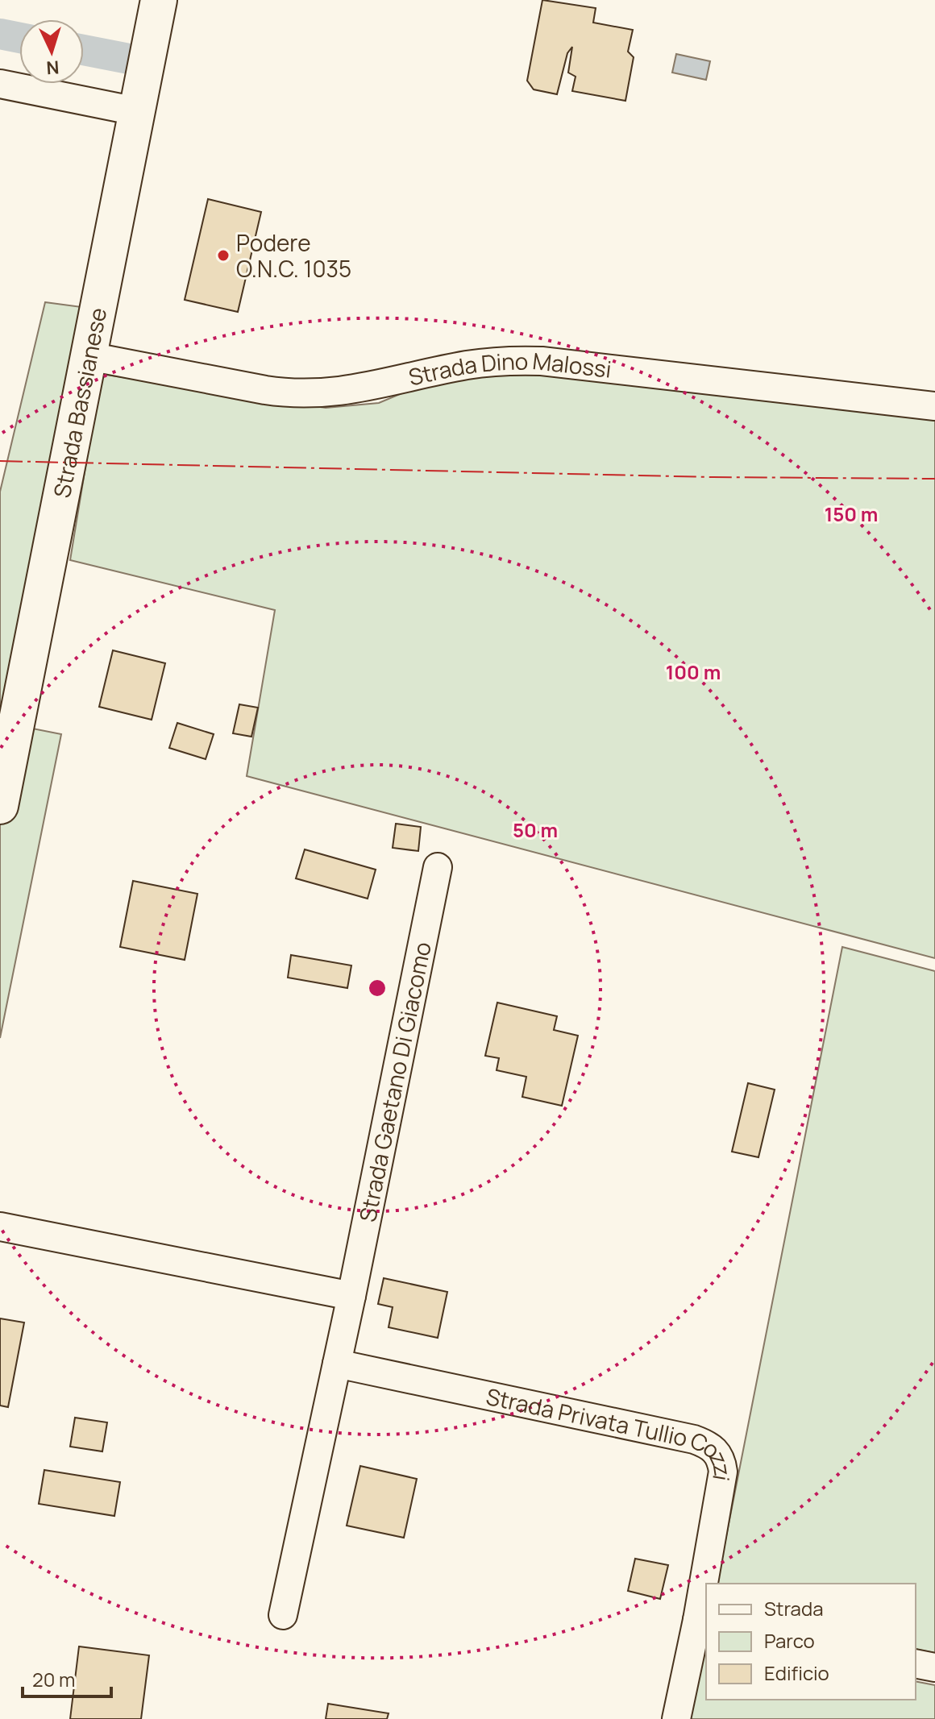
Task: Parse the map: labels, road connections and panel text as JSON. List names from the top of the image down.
{
  "streets": {
    "street": [
      "Strada Dino Malossi",
      "Strada Bassianese",
      "Strada Gaetano Di Giacomo",
      "Strada Privata Tullio Cozzi"
    ]
  },
  "crossings": [
    ["Strada Dino Malossi", "Strada Bassianese"],
    ["Strada Gaetano Di Giacomo", "Strada Privata Tullio Cozzi"]
  ],
  "places": ["Podere O.N.C. 1035"],
  "legend": ["Strada", "Parco", "Edificio"],
  "scale_bar": "20 m",
  "north": "bottom",
  "rings": ["150 m", "100 m", "50 m"]
}
